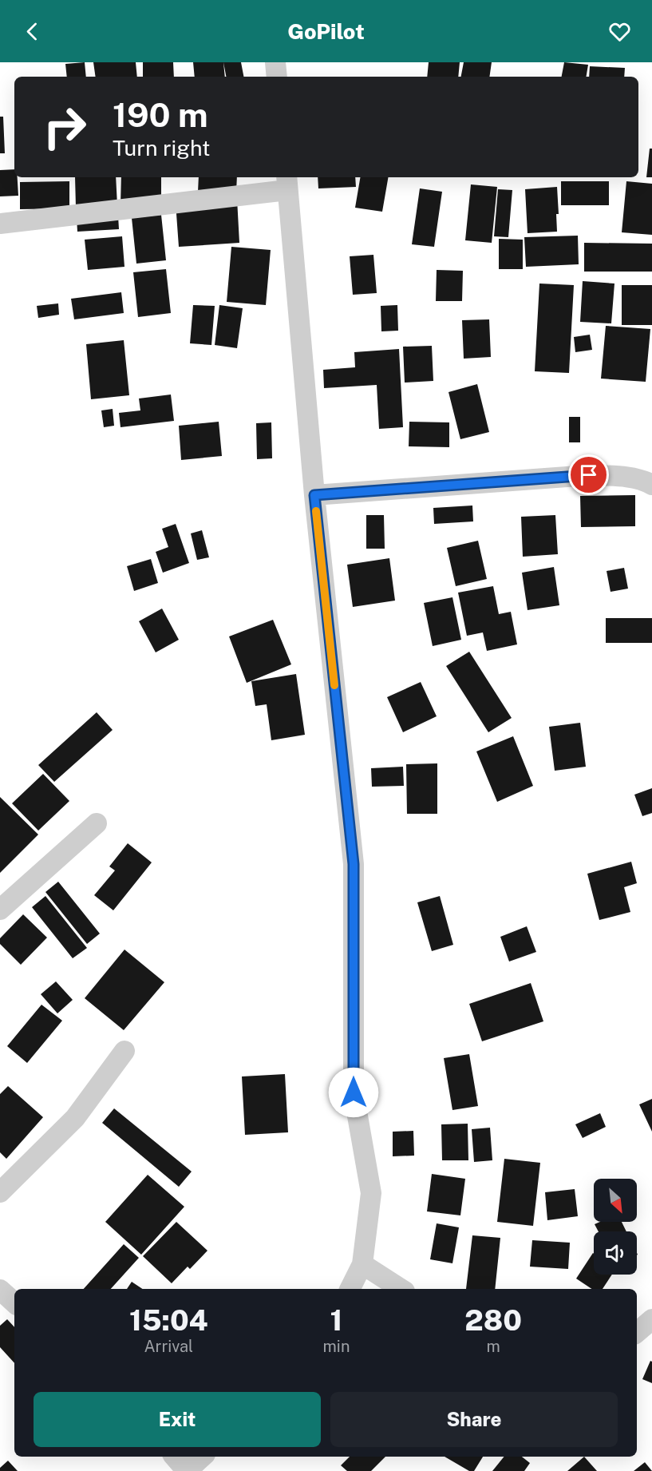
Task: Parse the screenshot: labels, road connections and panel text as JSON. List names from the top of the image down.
{
  "north": "bottom right",
  "page": {
    "header": "GoPilot",
    "turn": ["190 m", "Turn right"],
    "eta": [
      "15:04",
      "Arrival",
      "1",
      "min",
      "280",
      "m"
    ],
    "buttons": ["Exit", "Share"]
  }
}
